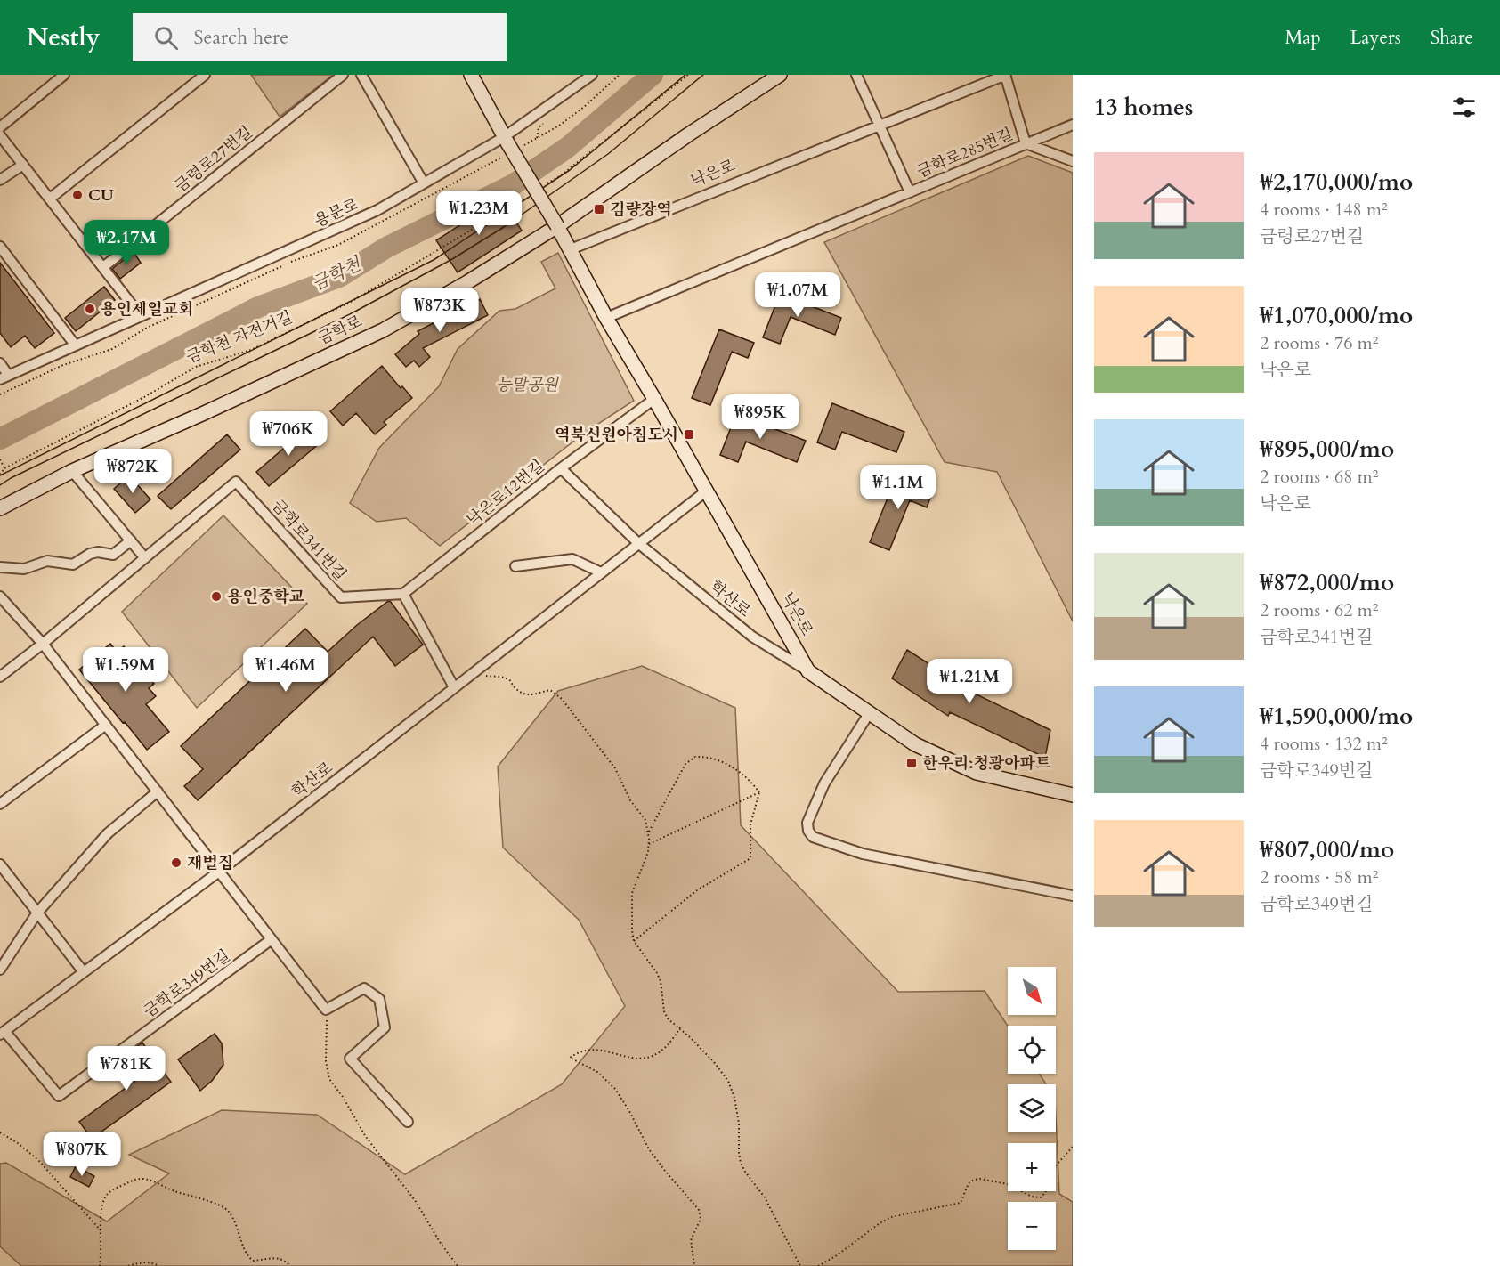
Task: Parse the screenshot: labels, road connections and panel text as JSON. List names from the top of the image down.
{
  "streets": {
    "main road": ["낙은로", "금학로"],
    "street": [
      "금학로285번길",
      "금령로27번길",
      "용문로",
      "낙은로12번길",
      "금학로341번길",
      "학산로",
      "금학로349번길"
    ],
    "path": ["금학천 자전거길"]
  },
  "crossings": [
    ["금학로285번길", "낙은로"],
    ["낙은로", "용문로"],
    ["낙은로", "금학로"],
    ["낙은로", "낙은로12번길"],
    ["낙은로", "학산로"],
    ["낙은로12번길", "금학로341번길"],
    ["학산로", "금학로349번길"]
  ],
  "water": ["금학천"],
  "parks": ["능말공원"],
  "places": {
    "other": [
      "CU",
      "용인제일교회",
      "용인중학교",
      "재벌집"
    ],
    "transit": ["김량장역", "역북신원아침도시", "한우리.청광아파트"]
  },
  "north": "bottom right",
  "page": {
    "header": "Nestly",
    "search": "Search here",
    "nav": ["Map", "Layers", "Share"],
    "heading": "13 homes",
    "list": [
      {
        "name": "₩2,170,000/mo",
        "note": "4 rooms · 148 m² · 금령로27번길"
      },
      {
        "name": "₩1,070,000/mo",
        "note": "2 rooms · 76 m² · 낙은로"
      },
      {
        "name": "₩895,000/mo",
        "note": "2 rooms · 68 m² · 낙은로"
      },
      {
        "name": "₩872,000/mo",
        "note": "2 rooms · 62 m² · 금학로341번길"
      },
      {
        "name": "₩1,590,000/mo",
        "note": "4 rooms · 132 m² · 금학로349번길"
      },
      {
        "name": "₩807,000/mo",
        "note": "2 rooms · 58 m² · 금학로349번길"
      }
    ],
    "price": [
      "₩1.23M",
      "₩2.17M",
      "₩1.07M",
      "₩873K",
      "₩895K",
      "₩706K",
      "₩872K",
      "₩1.1M",
      "₩1.59M",
      "₩1.46M",
      "₩1.21M",
      "₩781K",
      "₩807K"
    ],
    "map_buttons": ["+", "−"]
  }
}
